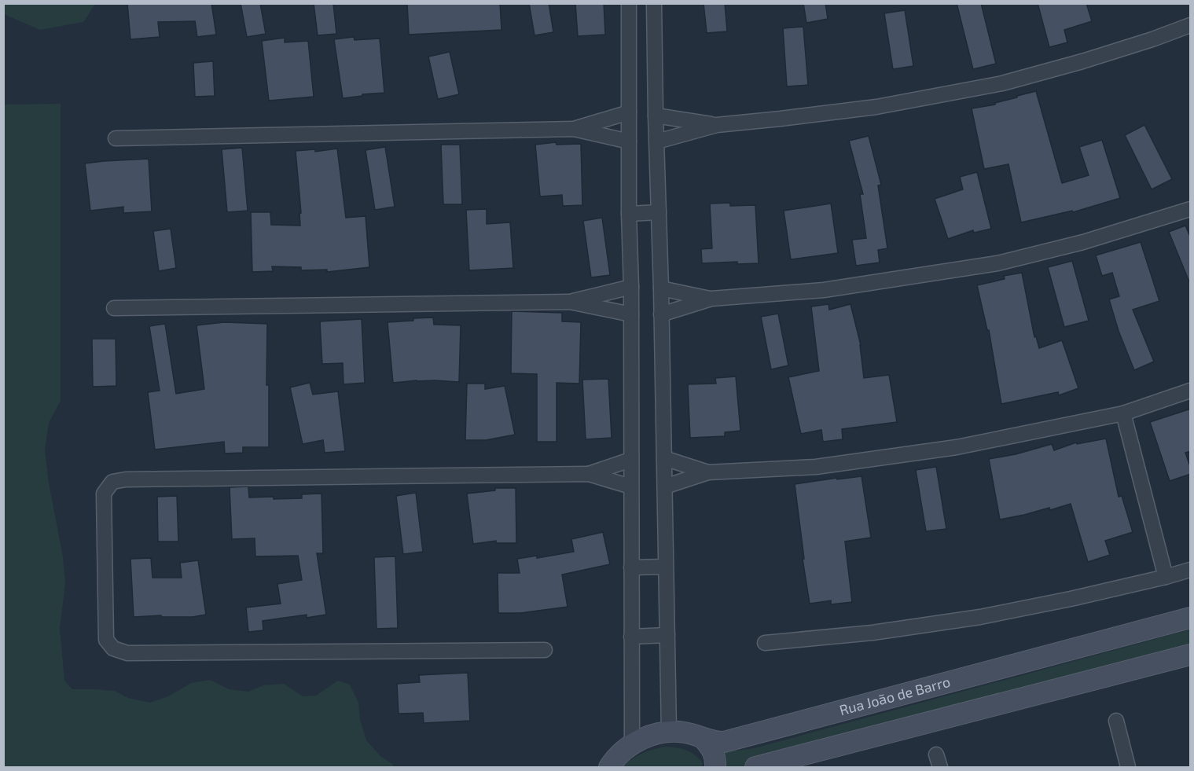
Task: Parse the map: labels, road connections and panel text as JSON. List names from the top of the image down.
{
  "streets": {
    "street": ["Rua João de Barro"]
  }
}
